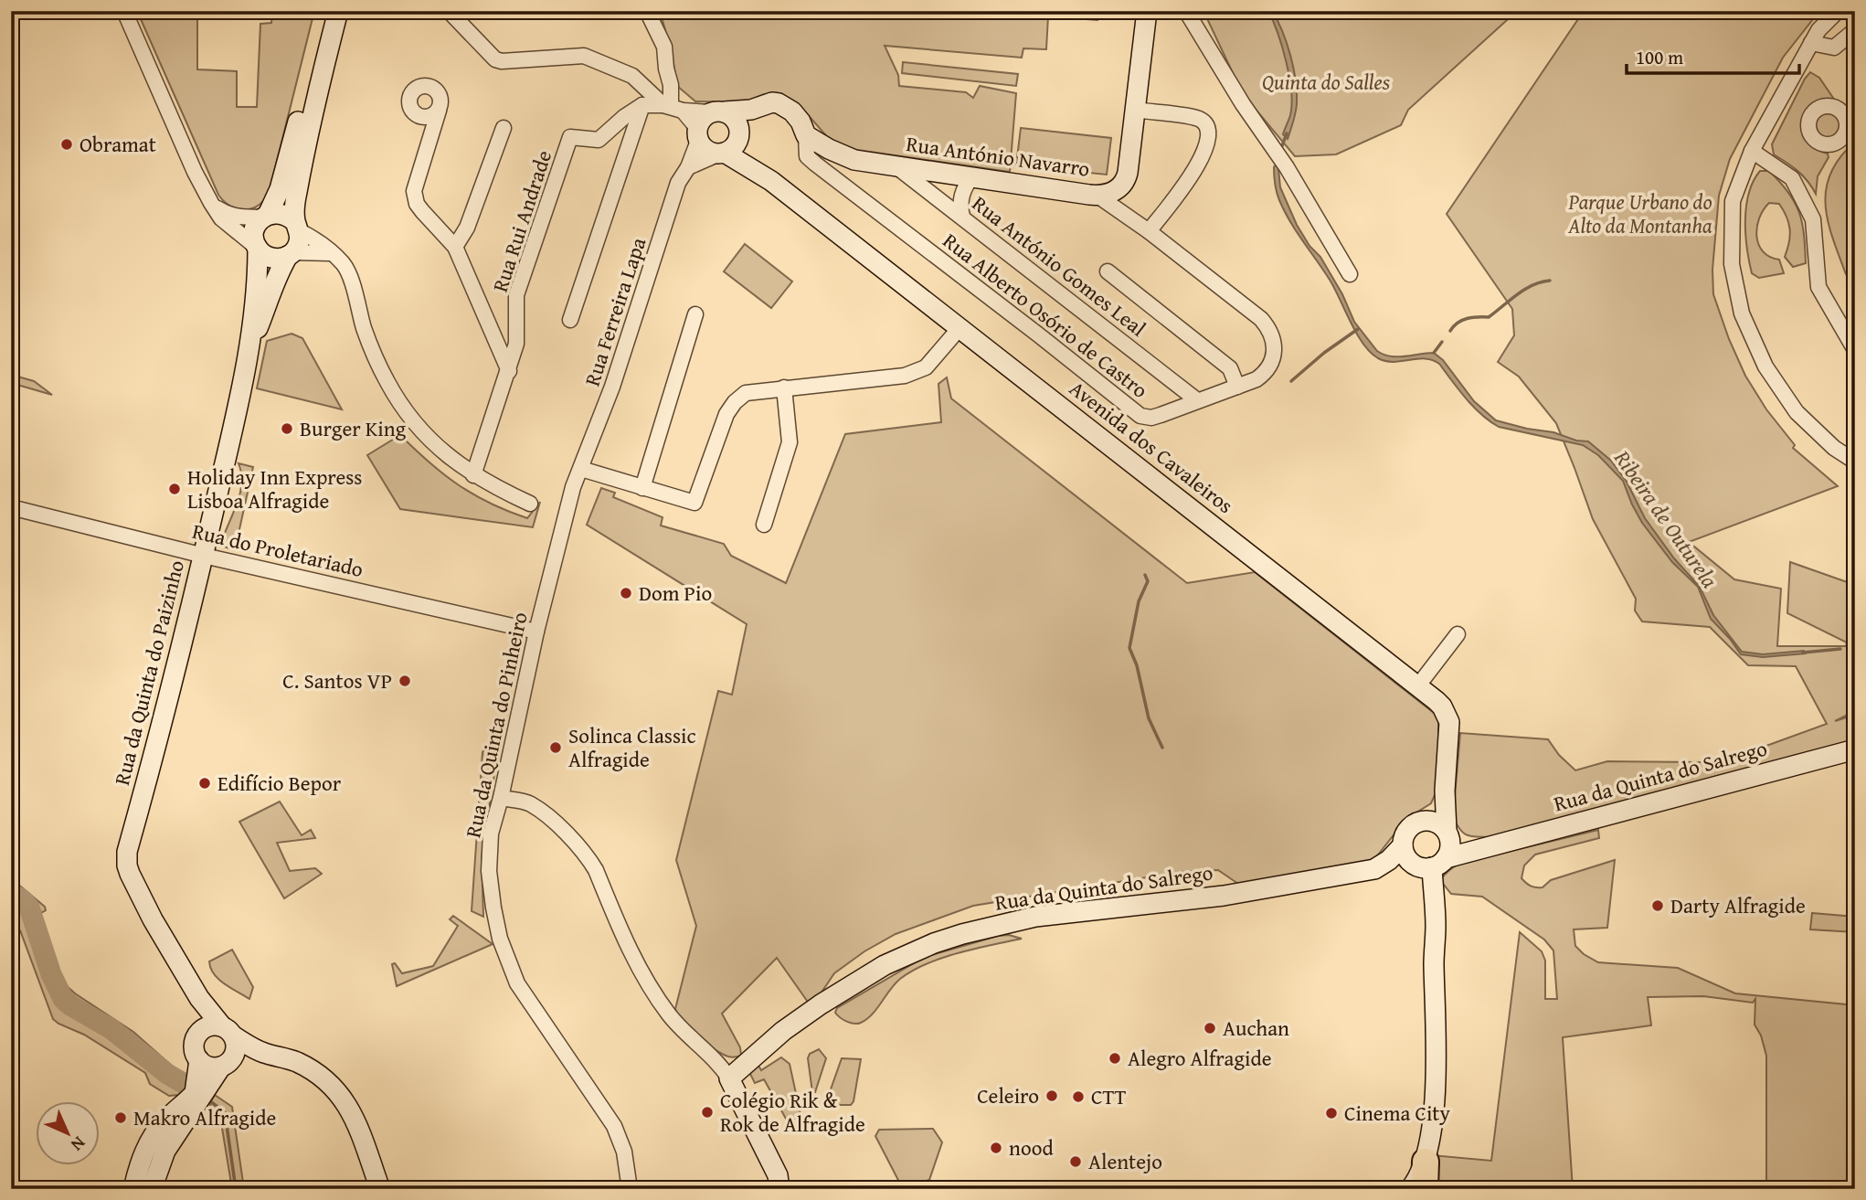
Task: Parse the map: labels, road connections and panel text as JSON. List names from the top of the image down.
{
  "streets": {
    "street": [
      "Rua António Navarro",
      "Rua Rui Andrade",
      "Rua António Gomes Leal",
      "Rua Ferreira Lapa",
      "Rua Alberto Osório de Castro",
      "Avenida dos Cavaleiros",
      "Rua do Proletariado",
      "Rua da Quinta do Paizinho",
      "Rua da Quinta do Pinheiro",
      "Rua da Quinta do Salrego"
    ]
  },
  "crossings": [
    ["Rua António Navarro", "Rua Rui Andrade"],
    ["Rua António Navarro", "Rua António Gomes Leal"],
    ["Rua António Navarro", "Rua Ferreira Lapa"],
    ["Rua António Navarro", "Rua Alberto Osório de Castro"],
    ["Rua António Navarro", "Avenida dos Cavaleiros"],
    ["Rua Rui Andrade", "Rua Ferreira Lapa"],
    ["Rua Rui Andrade", "Avenida dos Cavaleiros"],
    ["Rua António Gomes Leal", "Rua Alberto Osório de Castro"],
    ["Rua Ferreira Lapa", "Avenida dos Cavaleiros"],
    ["Rua Ferreira Lapa", "Rua da Quinta do Pinheiro"],
    ["Avenida dos Cavaleiros", "Rua da Quinta do Salrego"],
    ["Rua do Proletariado", "Rua da Quinta do Paizinho"],
    ["Rua do Proletariado", "Rua da Quinta do Pinheiro"]
  ],
  "water": ["Ribeira de Outurela"],
  "parks": ["Quinta do Salles", "Parque Urbano do Alto da Montanha"],
  "places": [
    "Obramat",
    "Burger King",
    "Holiday Inn Express Lisboa Alfragide",
    "Dom Pio",
    "C. Santos VP",
    "Solinca Classic Alfragide",
    "Edifício Bepor",
    "Darty Alfragide",
    "Auchan",
    "Alegro Alfragide",
    "Celeiro",
    "CTT",
    "Colégio Rik & Rok de Alfragide",
    "Cinema City",
    "Makro Alfragide",
    "nood",
    "Alentejo"
  ],
  "scale_bar": "100 m",
  "north": "bottom right"
}
